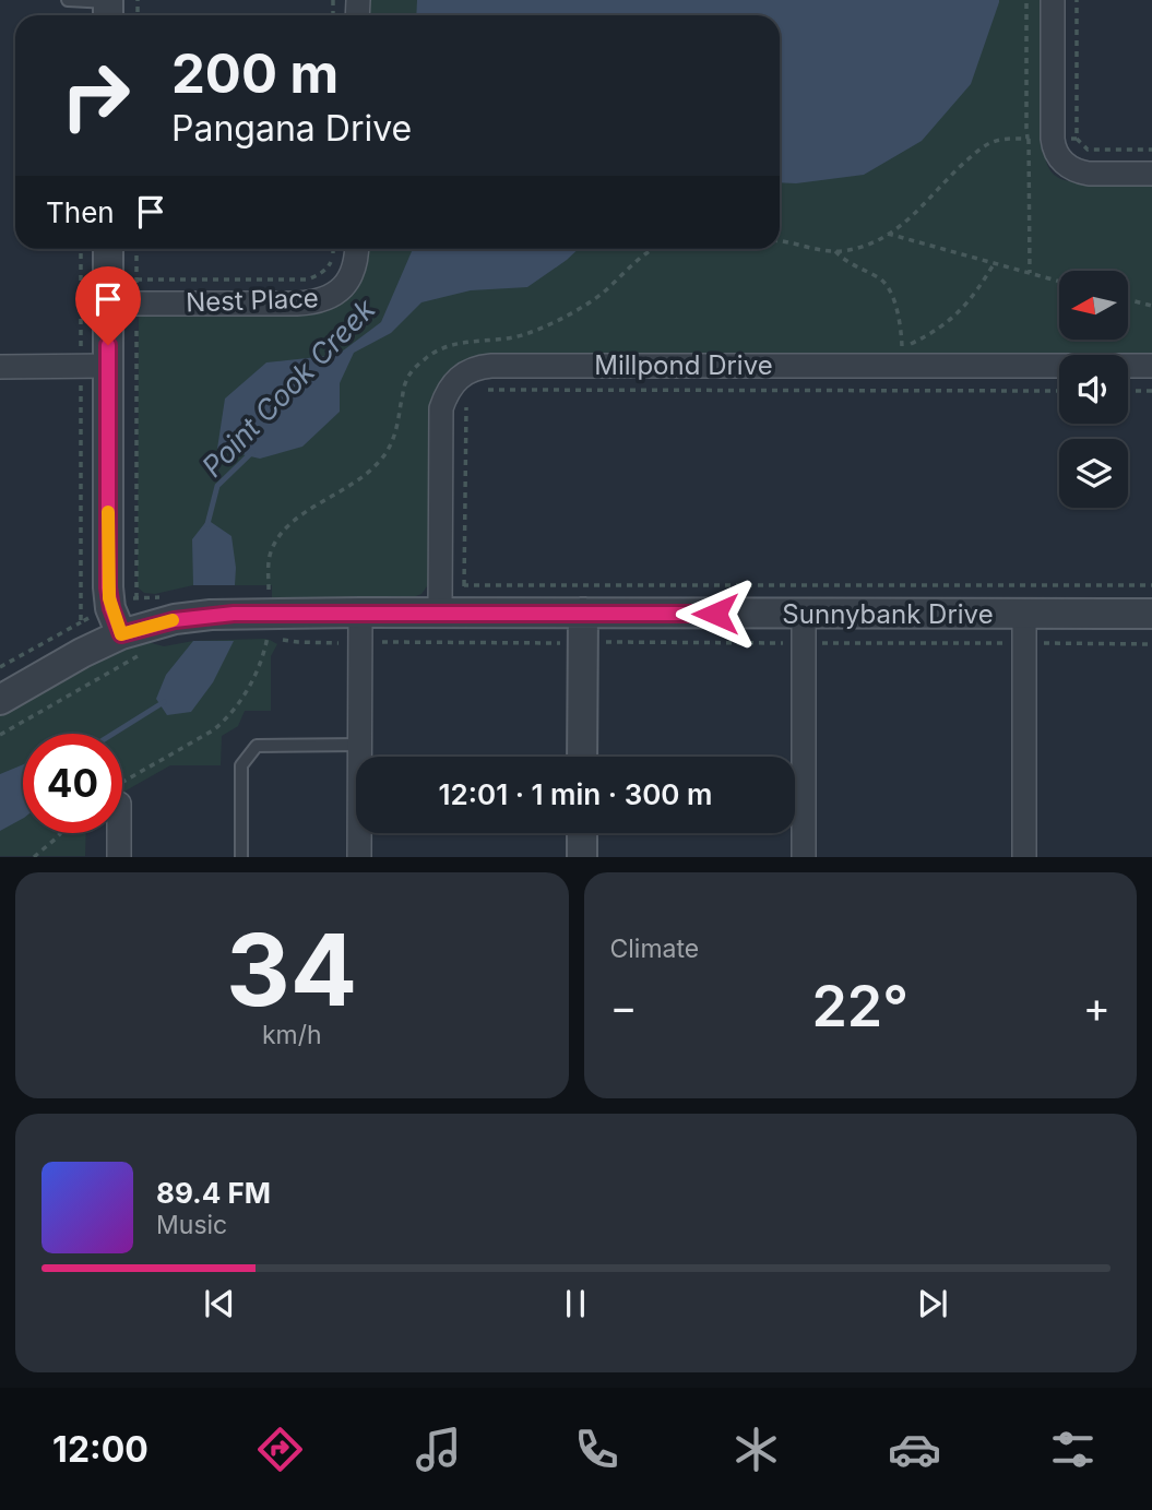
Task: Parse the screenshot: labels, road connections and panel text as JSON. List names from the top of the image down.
{
  "streets": {
    "street": ["Nest Place", "Millpond Drive", "Sunnybank Drive"]
  },
  "crossings": [
    ["Millpond Drive", "Sunnybank Drive"]
  ],
  "water": ["Point Cook Creek"],
  "north": "left",
  "page": {
    "turn": ["200 m", "Pangana Drive"],
    "then": "Then",
    "limit": "40",
    "trip": "12:01 · 1 min · 300 m",
    "tile": [
      ["34", "km/h"],
      "Climate"
    ],
    "heat": ["−", "22°", "+"],
    "song": ["89.4 FM", "Music"],
    "tabs": "12:00"
  }
}
